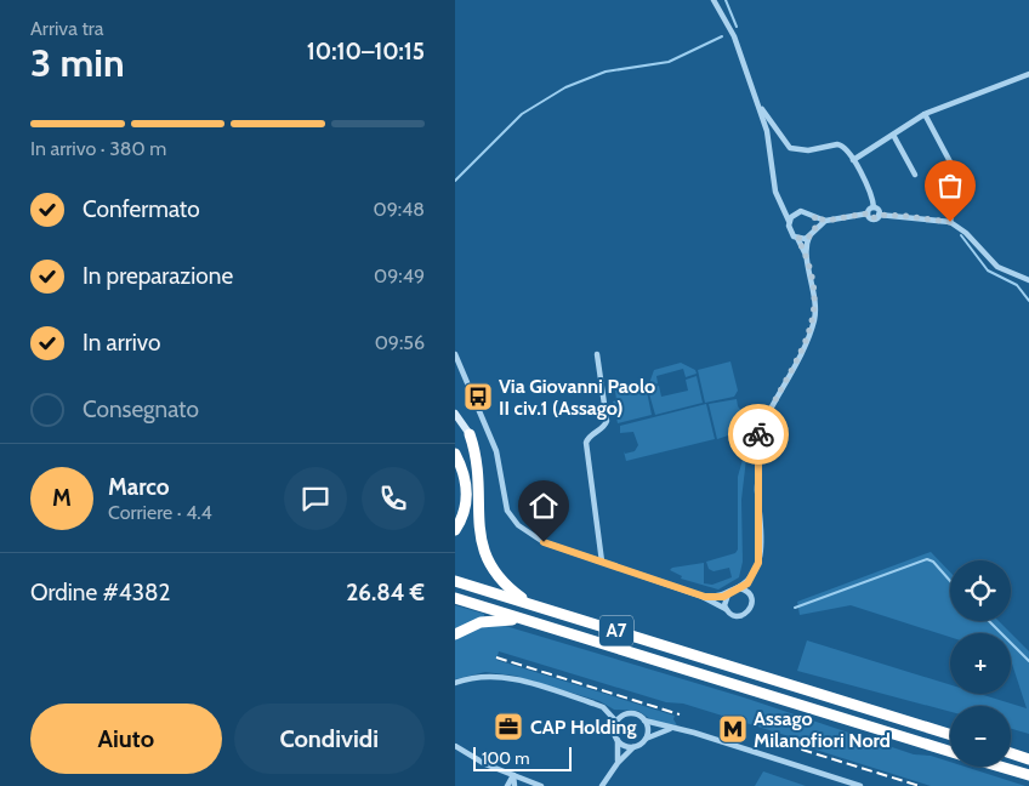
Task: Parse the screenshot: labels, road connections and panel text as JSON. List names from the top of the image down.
{
  "streets": {
    "highway": ["A7"]
  },
  "places": {
    "bus stop": ["Via Giovanni Paolo II civ.1 (Assago)"],
    "office": ["CAP Holding"],
    "metro station": ["Assago Milanofiori Nord"]
  },
  "scale_bar": "100 m",
  "page": {
    "heading": ["3 min", "Arriva tra", "10:10–10:15"],
    "panel": [
      "Marco",
      "Corriere · 4.4",
      "Ordine #4382",
      "26.84 €"
    ],
    "bar": "In arrivo · 380 m",
    "list": [
      ["Confermato", "09:48"],
      ["In preparazione", "09:49"],
      ["In arrivo", "09:56"],
      "Consegnato"
    ],
    "round": "M",
    "map_buttons": ["+", "−"],
    "buttons": ["Aiuto", "Condividi"],
    "scale": "100 m"
  }
}
